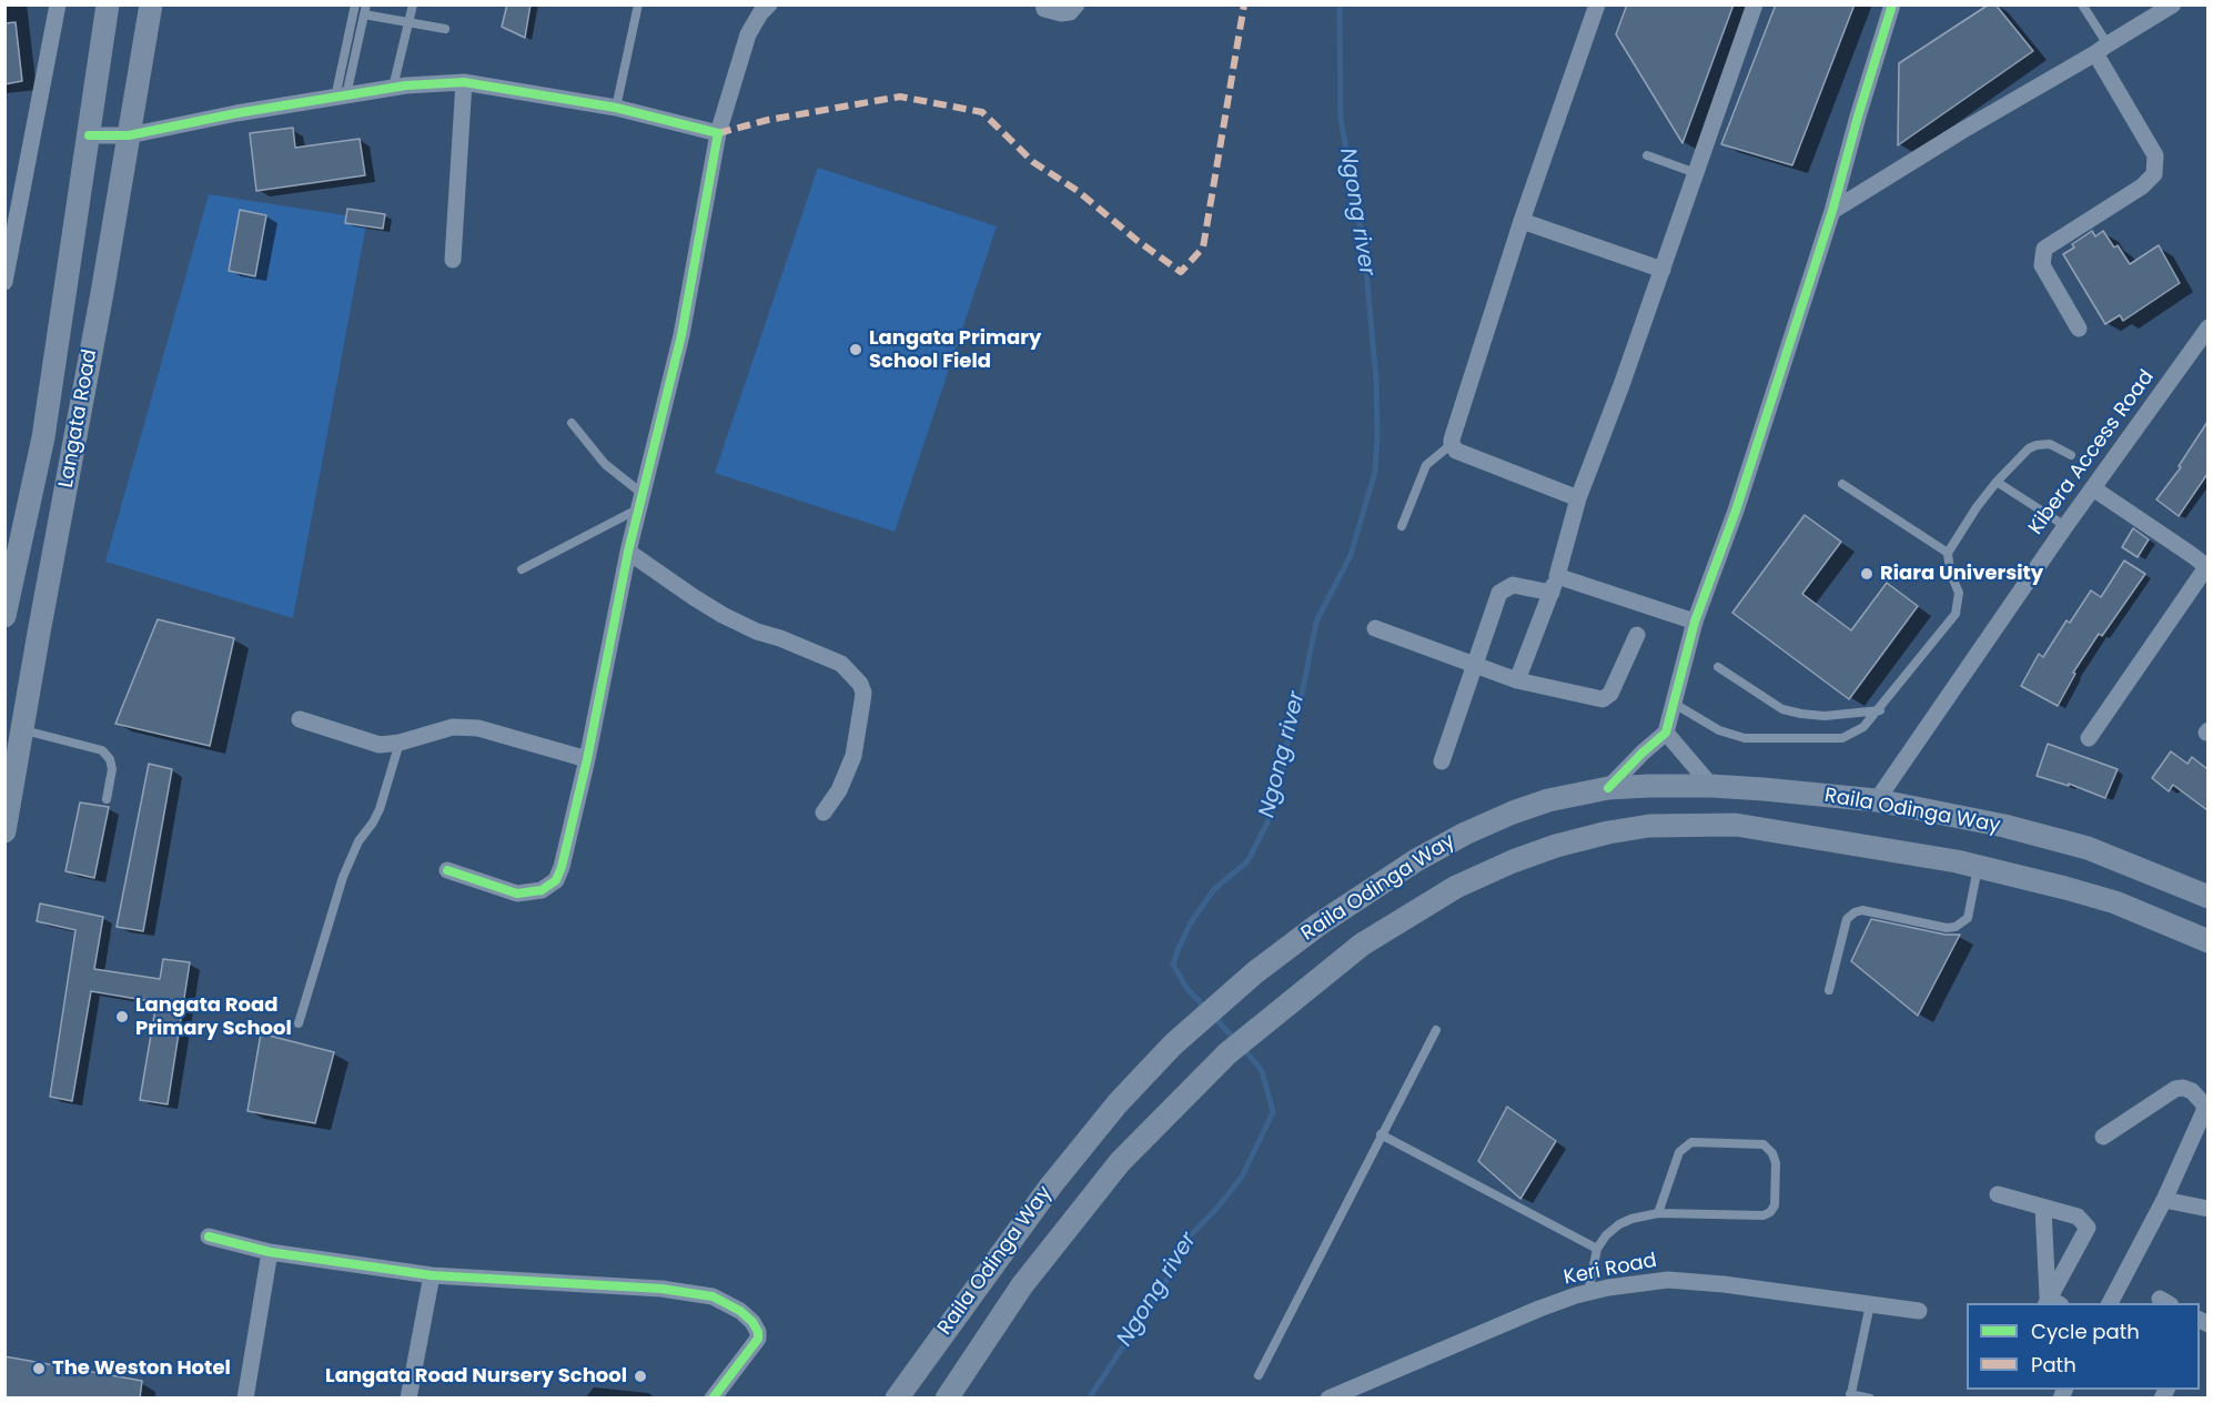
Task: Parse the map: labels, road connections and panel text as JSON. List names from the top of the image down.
{
  "streets": {
    "main road": ["Langata Road", "Raila Odinga Way"],
    "street": ["Kibera Access Road", "Keri Road"]
  },
  "crossings": [
    ["Kibera Access Road", "Raila Odinga Way"]
  ],
  "water": ["Ngong river"],
  "places": [
    "Langata Primary School Field",
    "Riara University",
    "Langata Road Primary School",
    "The Weston Hotel",
    "Langata Road Nursery School"
  ],
  "legend": ["Cycle path", "Path"]
}
